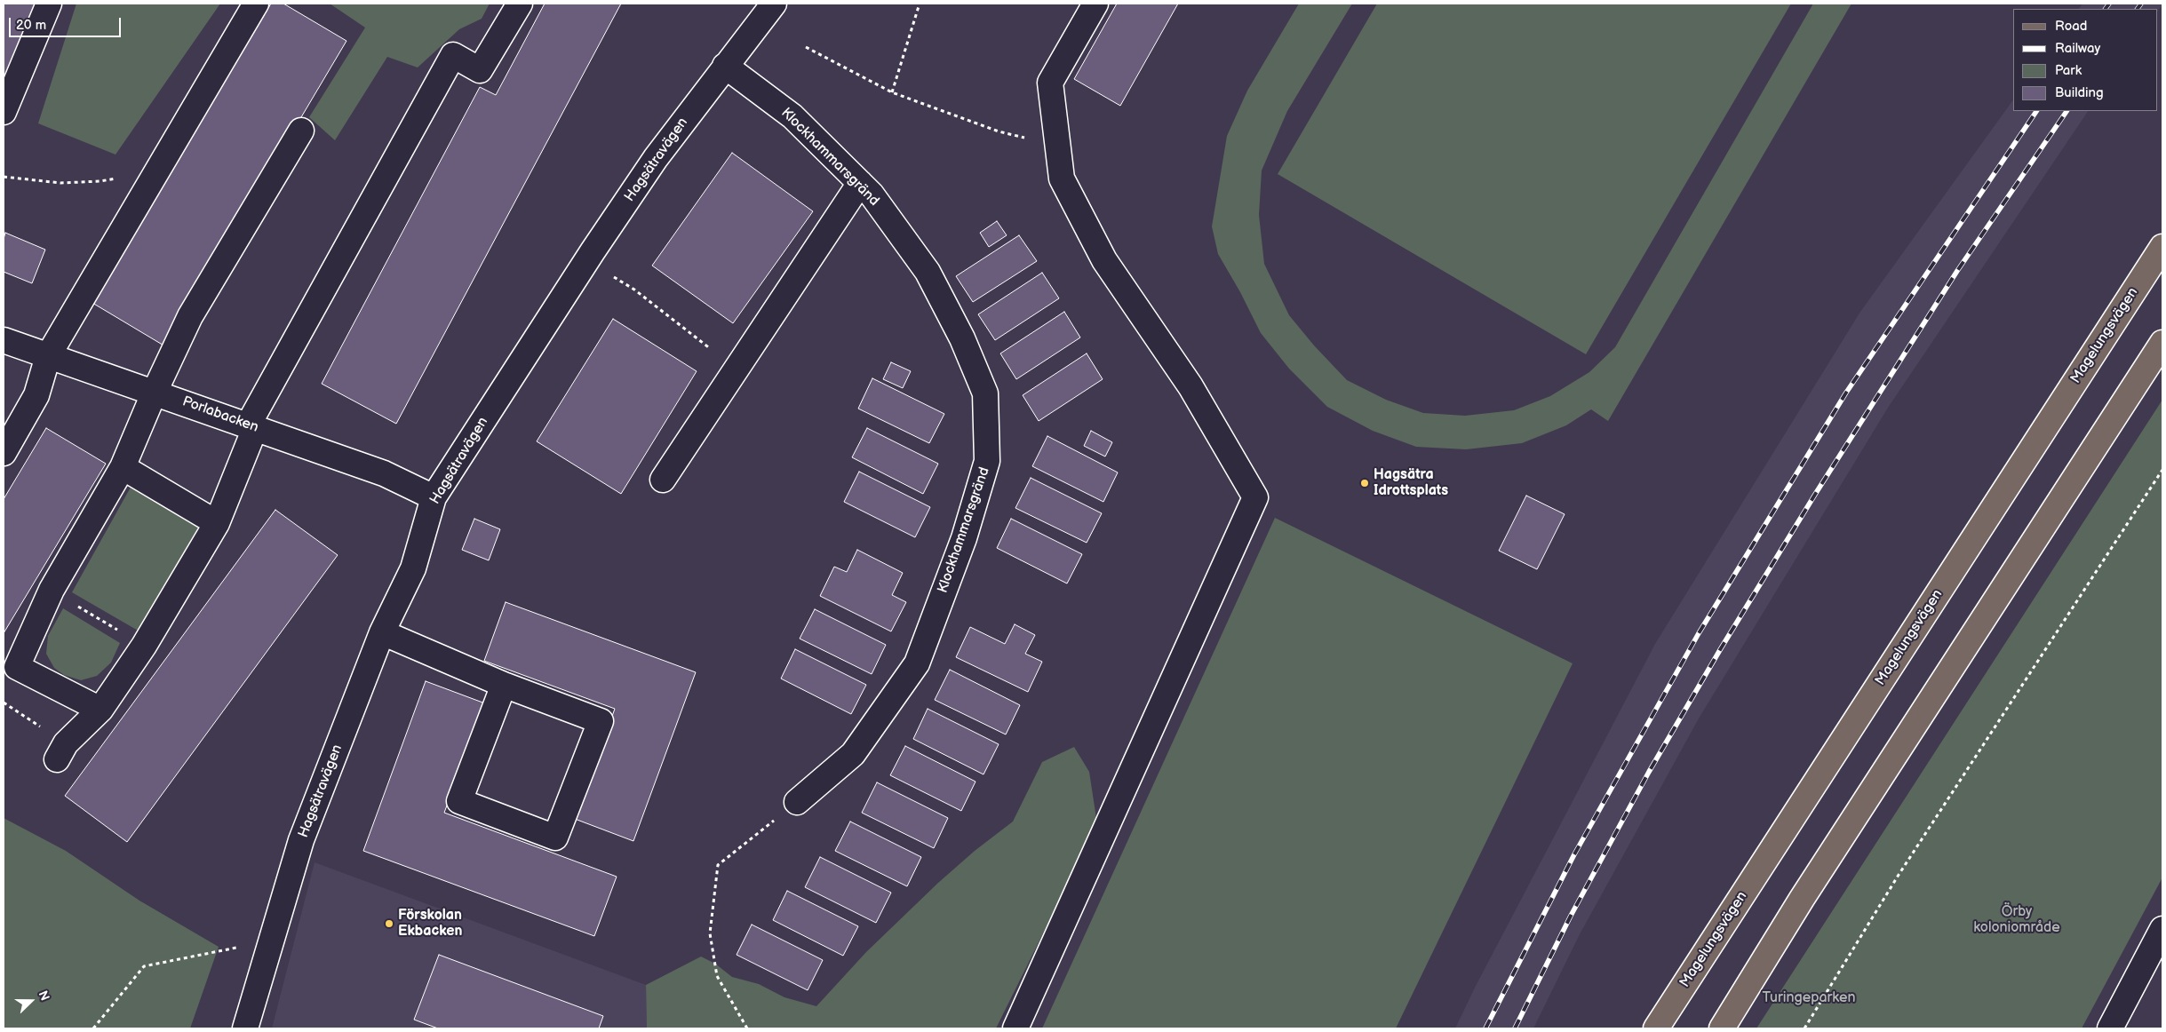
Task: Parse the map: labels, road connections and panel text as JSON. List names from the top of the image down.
{
  "streets": {
    "main road": ["Magelungsvägen"],
    "street": ["Klockhammarsgränd", "Hagsätravägen", "Porlabacken"]
  },
  "crossings": [
    ["Klockhammarsgränd", "Hagsätravägen"],
    ["Hagsätravägen", "Porlabacken"]
  ],
  "parks": ["Örby koloniområde", "Turingeparken"],
  "places": ["Hagsätra Idrottsplats", "Förskolan Ekbacken"],
  "legend": [
    "Road",
    "Railway",
    "Park",
    "Building"
  ],
  "scale_bar": "20 m",
  "north": "right"
}
